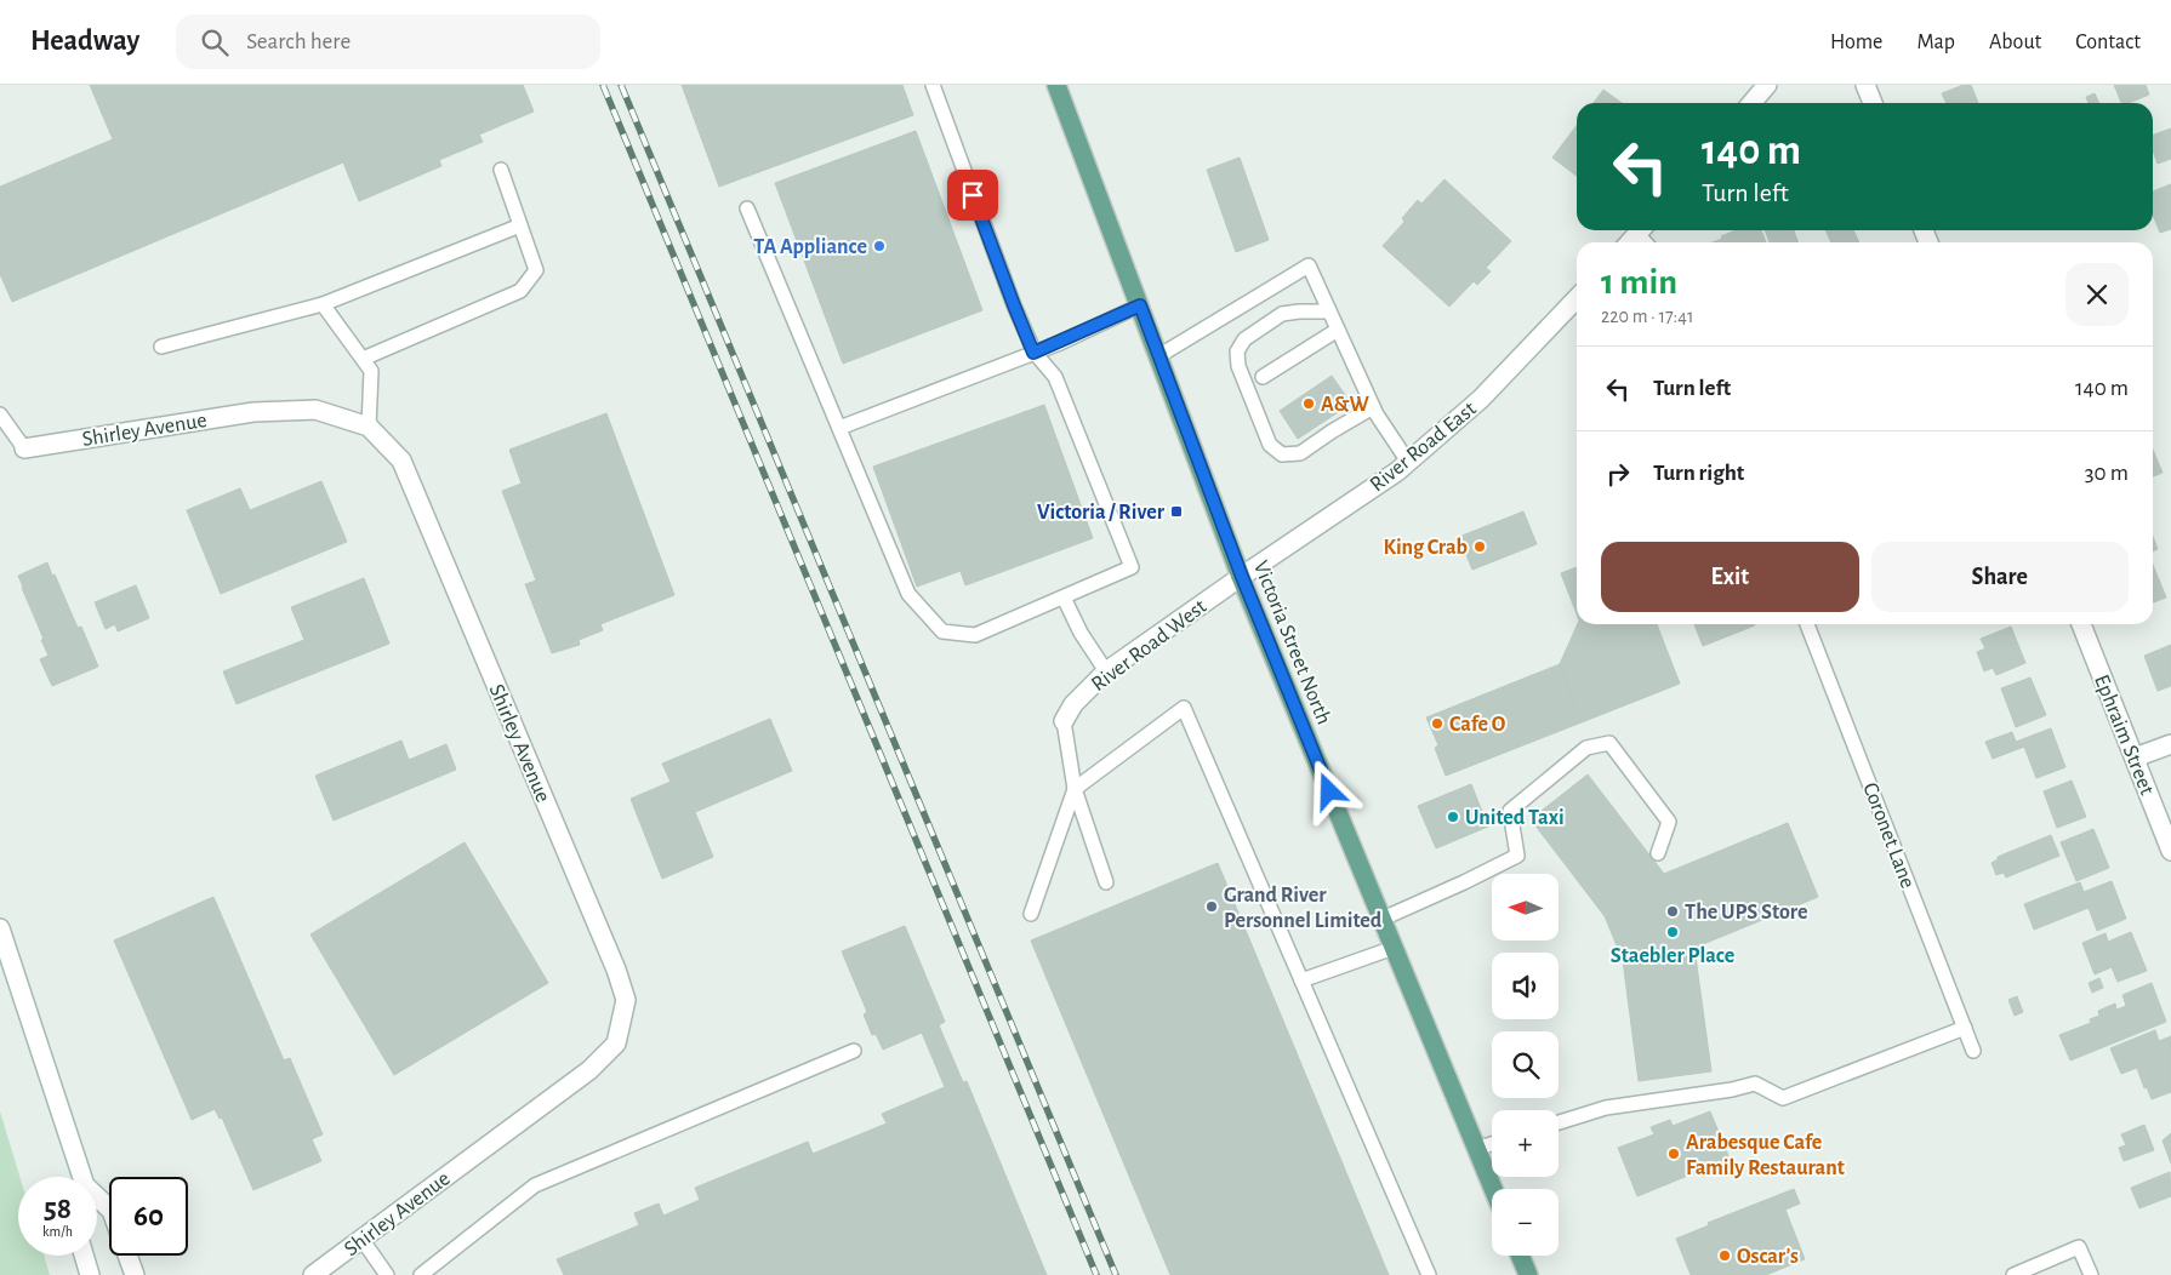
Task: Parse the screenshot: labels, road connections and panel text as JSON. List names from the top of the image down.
{
  "streets": {
    "main road": ["Victoria Street North"],
    "street": [
      "Shirley Avenue",
      "River Road East",
      "River Road West",
      "Ephraim Street"
    ],
    "lane": ["Coronet Lane"]
  },
  "crossings": [
    ["River Road East", "Victoria Street North"],
    ["River Road East", "River Road West"],
    ["Victoria Street North", "River Road West"]
  ],
  "places": {
    "other": [
      "TA Appliance",
      "A&W",
      "King Crab",
      "Cafe O",
      "United Taxi",
      "Grand River Personnel Limited",
      "The UPS Store",
      "Staebler Place",
      "Arabesque Cafe Family Restaurant",
      "Oscar’s"
    ],
    "transit": ["Victoria / River"]
  },
  "north": "left",
  "page": {
    "header": "Headway",
    "search": "Search here",
    "nav": [
      "Home",
      "Map",
      "About",
      "Contact"
    ],
    "turn": ["140 m", "Turn left"],
    "heading": ["1 min", "220 m · 17:41"],
    "list": [
      {
        "name": "Turn left",
        "value": "140 m"
      },
      {
        "name": "Turn right",
        "value": "30 m"
      }
    ],
    "buttons": ["Exit", "Share"],
    "map_buttons": ["+", "−"],
    "speed": "58 km/h",
    "limit": "60"
  }
}
